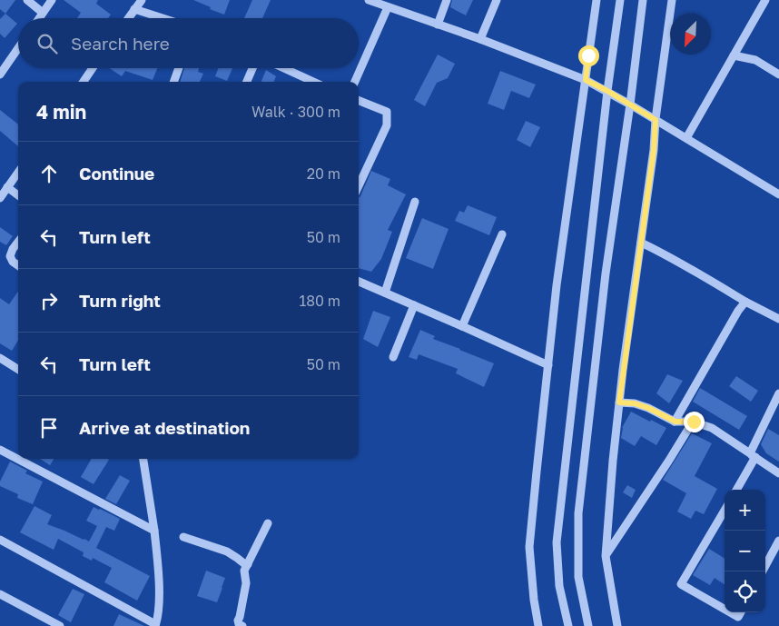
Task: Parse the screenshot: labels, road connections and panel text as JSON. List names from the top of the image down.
{
  "north": "bottom left",
  "page": {
    "search": "Search here",
    "heading": ["4 min", "Walk · 300 m"],
    "list": [
      ["Continue", "20 m"],
      ["Turn left", "50 m"],
      ["Turn right", "180 m"],
      ["Turn left", "50 m"],
      "Arrive at destination"
    ],
    "map_buttons": ["+", "−"]
  }
}
